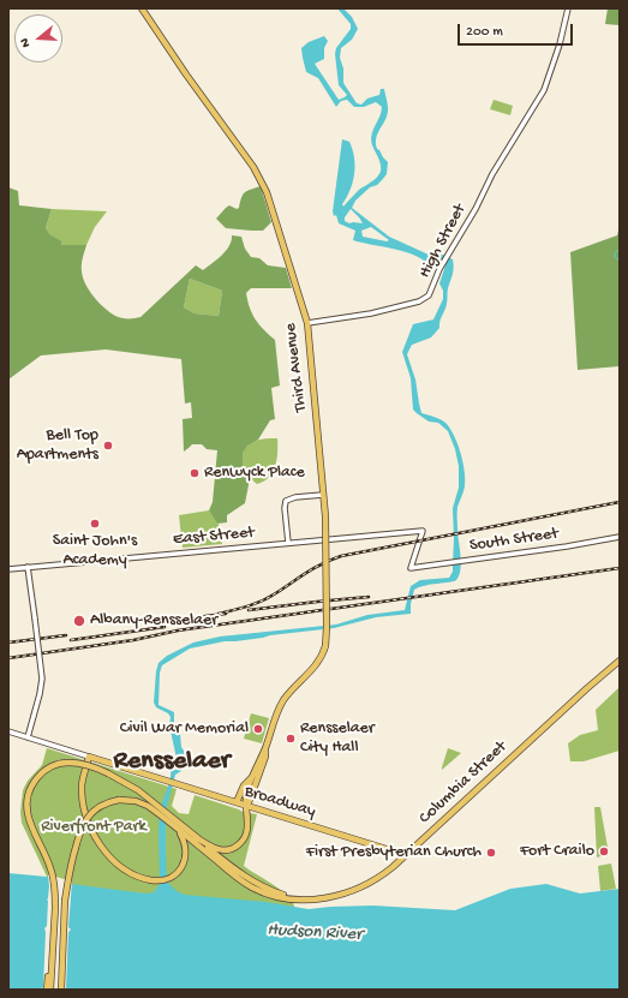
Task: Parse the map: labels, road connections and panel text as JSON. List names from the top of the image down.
{
  "streets": {
    "main road": ["Third Avenue", "Columbia Street", "Broadway"],
    "street": ["High Street", "East Street", "South Street"]
  },
  "crossings": [
    ["High Street", "Third Avenue"],
    ["Third Avenue", "Broadway"],
    ["East Street", "South Street"],
    ["Columbia Street", "Broadway"]
  ],
  "districts": ["Rensselaer"],
  "water": ["Hudson River"],
  "parks": ["Riverfront Park"],
  "places": [
    "Bell Top Apartments",
    "Renwyck Place",
    "Saint John's Academy",
    "Albany-Rensselaer",
    "Civil War Memorial",
    "Rensselaer City Hall",
    "Fort Crailo",
    "First Presbyterian Church"
  ],
  "scale_bar": "200 m",
  "north": "left"
}
